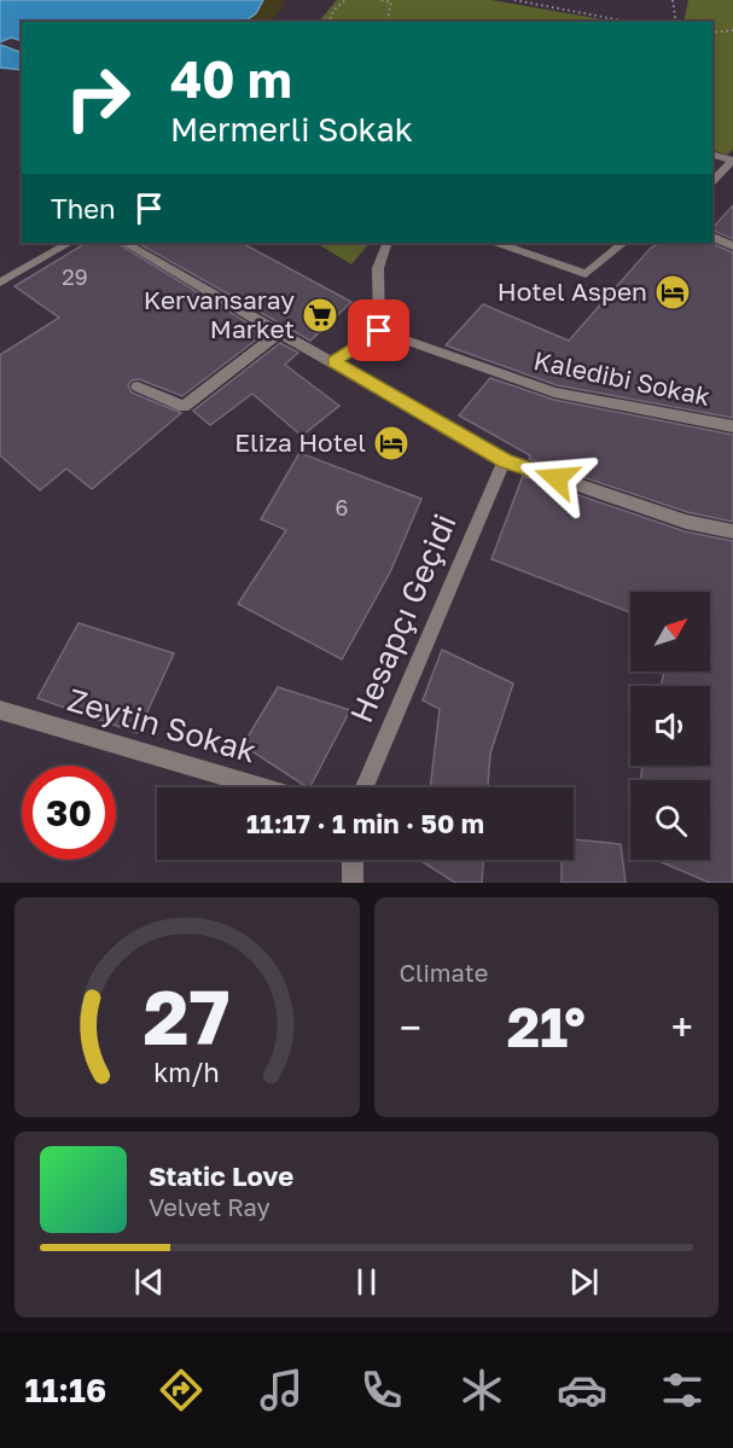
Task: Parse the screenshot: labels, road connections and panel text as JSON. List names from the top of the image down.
{
  "streets": {
    "street": ["Kaledibi Sokak", "Hesapçı Geçidi", "Zeytin Sokak"]
  },
  "places": {
    "hotel": ["Hotel Aspen", "Eliza Hotel"],
    "supermarket": ["Kervansaray Market"]
  },
  "house_numbers": ["29", "6"],
  "north": "top right",
  "page": {
    "turn": ["40 m", "Mermerli Sokak"],
    "then": "Then",
    "limit": "30",
    "trip": "11:17 · 1 min · 50 m",
    "tile": "Climate",
    "heat": ["−", "21°", "+"],
    "song": ["Static Love", "Velvet Ray"],
    "tabs": "11:16",
    "gauge": ["27", "km/h"]
  }
}
